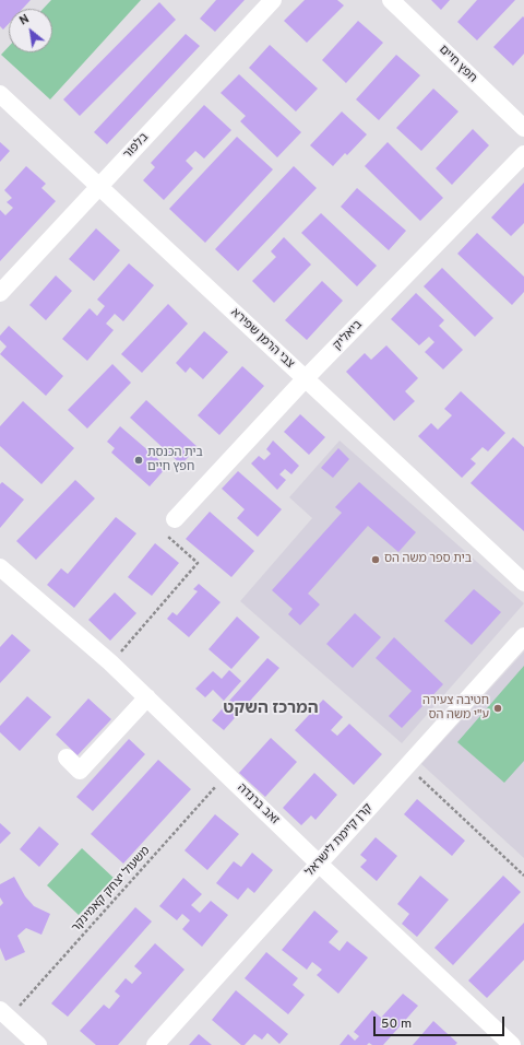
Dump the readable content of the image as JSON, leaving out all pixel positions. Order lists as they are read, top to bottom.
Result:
{
  "streets": {
    "street": [
      "חפץ חיים",
      "בלפור",
      "ביאליק",
      "צבי הרמן שפירא",
      "זאב ברנדה",
      "קרן קיימת לישראל"
    ],
    "path": ["משעול יצחק קאמינקר"]
  },
  "crossings": [
    ["בלפור", "צבי הרמן שפירא"],
    ["ביאליק", "צבי הרמן שפירא"],
    ["זאב ברנדה", "קרן קיימת לישראל"],
    ["זאב ברנדה", "משעול יצחק קאמינקר"]
  ],
  "districts": ["המרכז השקט"],
  "places": ["בית הכנסת חפץ חיים", "בית ספר משה הס", "חטיבה צעירה ע\"י משה הס"],
  "scale_bar": "50 m",
  "north": "top left"
}
